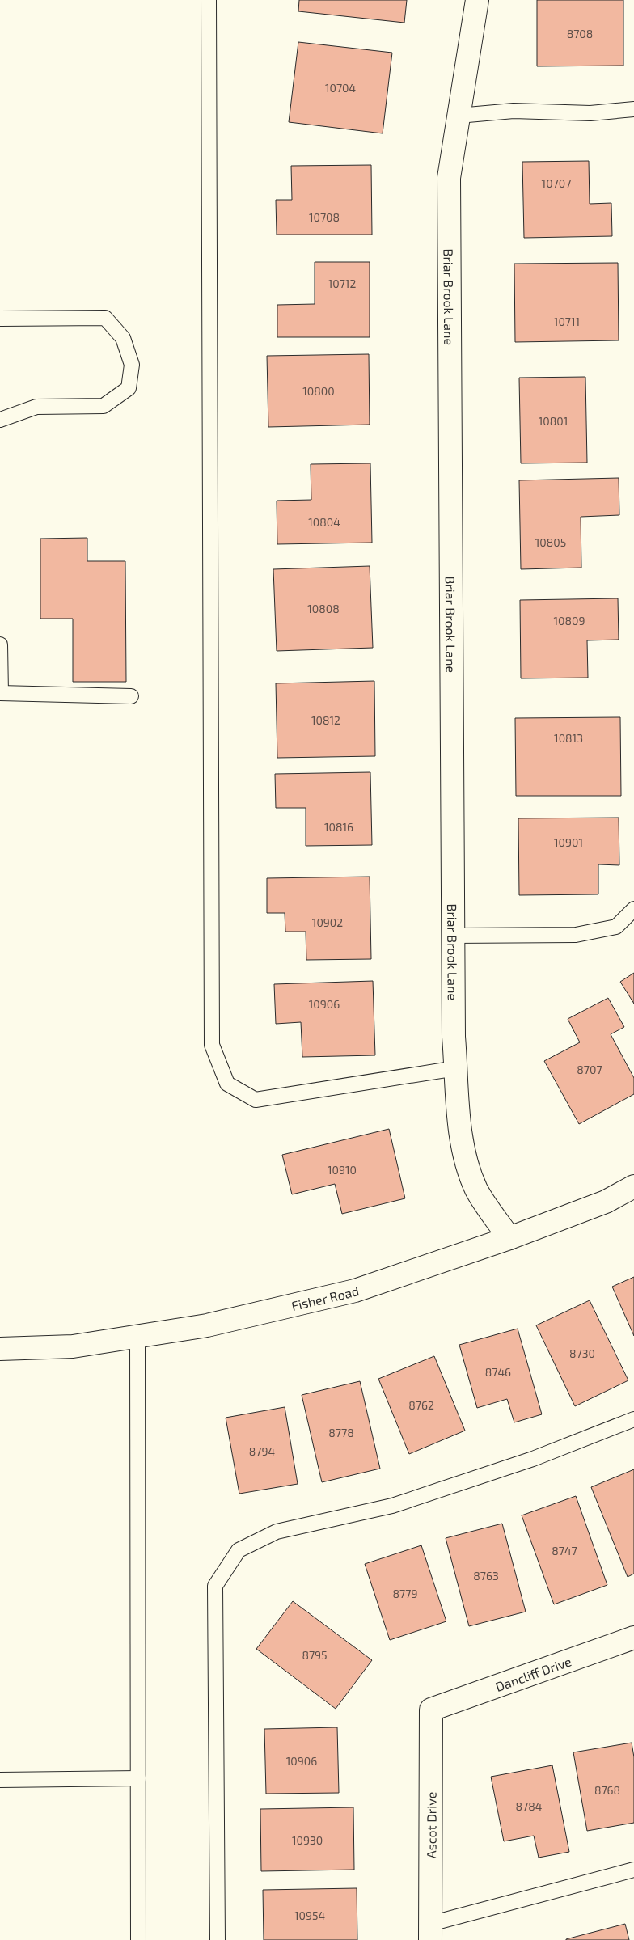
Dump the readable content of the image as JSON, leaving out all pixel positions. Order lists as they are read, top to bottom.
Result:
{
  "streets": {
    "street": [
      "Briar Brook Lane",
      "Fisher Road",
      "Dancliff Drive",
      "Ascot Drive"
    ]
  },
  "crossings": [
    ["Briar Brook Lane", "Fisher Road"],
    ["Dancliff Drive", "Ascot Drive"]
  ],
  "house_numbers": [
    "8708",
    "10704",
    "10707",
    "10708",
    "10712",
    "10711",
    "10800",
    "10801",
    "10804",
    "10805",
    "10808",
    "10809",
    "10812",
    "10813",
    "10816",
    "10901",
    "10902",
    "10906",
    "8707",
    "10910",
    "8730",
    "8746",
    "8762",
    "8778",
    "8794",
    "8747",
    "8763",
    "8779",
    "8795",
    "10906",
    "8768",
    "8784",
    "10930",
    "10954"
  ]
}
